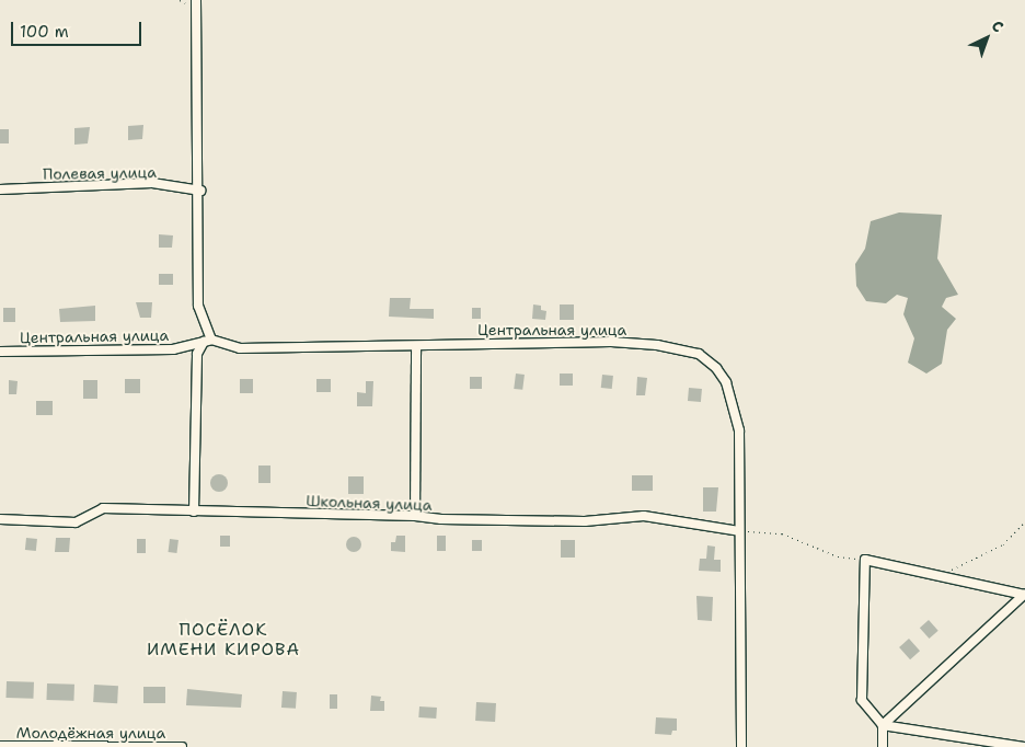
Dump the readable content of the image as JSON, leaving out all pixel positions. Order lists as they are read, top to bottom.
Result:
{
  "streets": {
    "street": [
      "Полевая улица",
      "Центральная улица",
      "Школьная улица",
      "Молодёжная улица"
    ]
  },
  "crossings": [
    ["Центральная улица", "Школьная улица"]
  ],
  "districts": ["ПОСЁЛОК ИМЕНИ КИРОВА"],
  "scale_bar": "100 m",
  "north": "top right"
}
